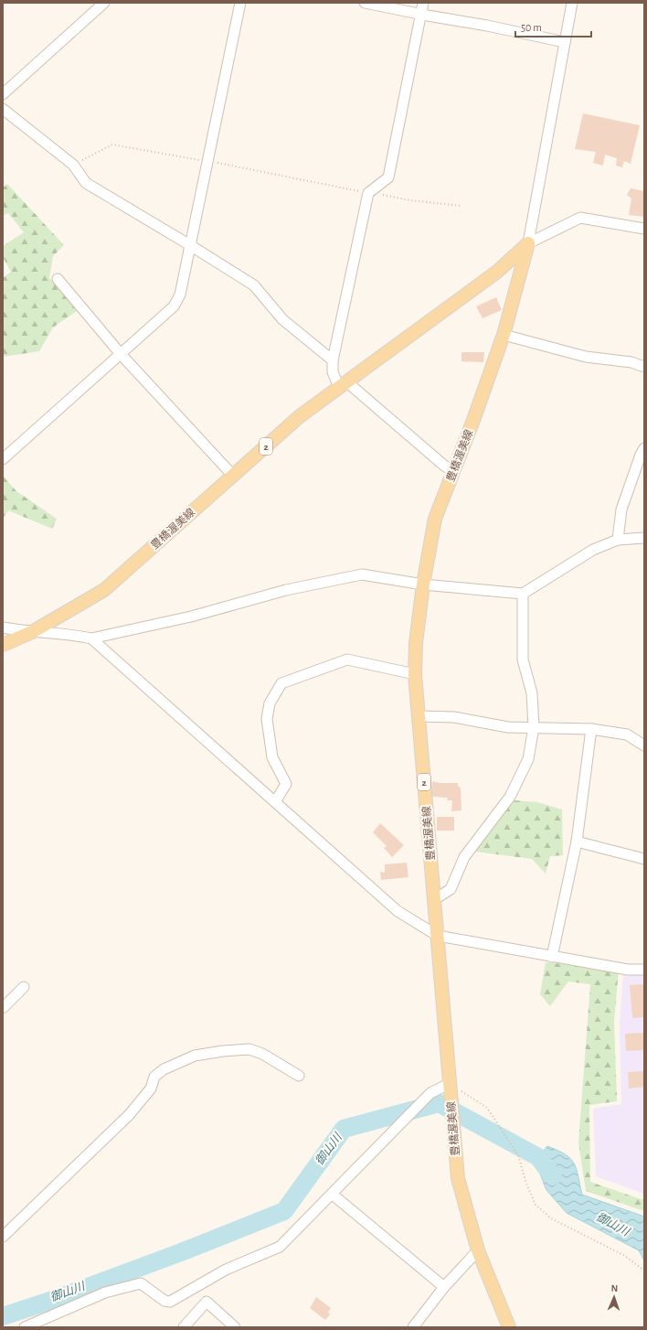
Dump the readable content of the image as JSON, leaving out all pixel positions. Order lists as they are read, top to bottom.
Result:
{
  "streets": {
    "main road": ["2", "豊橋渥美線"]
  },
  "water": ["御山川"],
  "scale_bar": "50 m",
  "north": "top"
}
